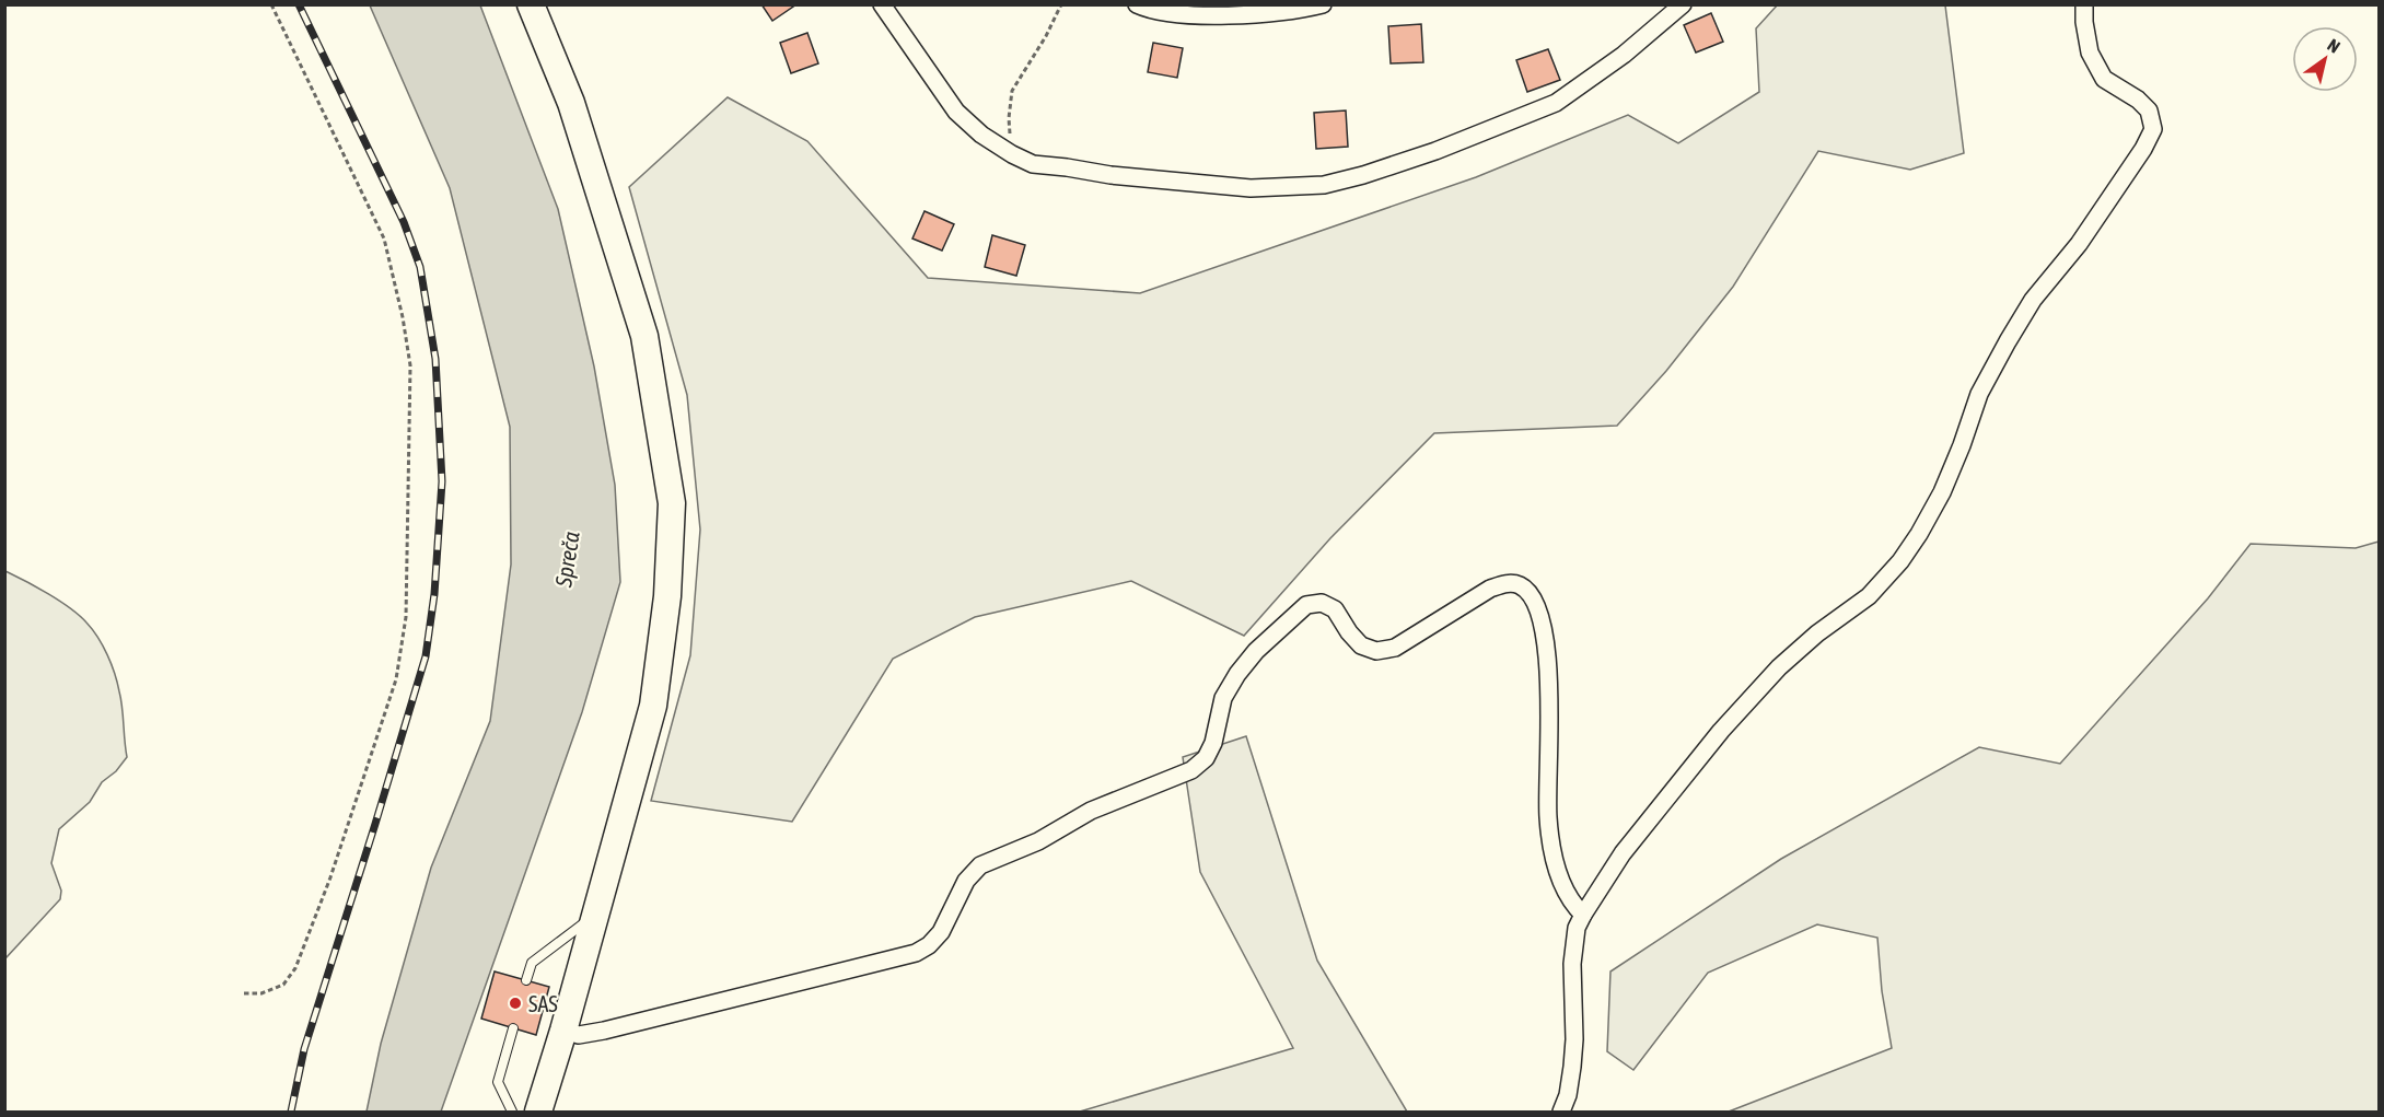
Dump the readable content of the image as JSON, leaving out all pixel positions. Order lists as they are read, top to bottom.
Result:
{
  "water": ["Spreča"],
  "places": ["SAS"],
  "north": "top right"
}
